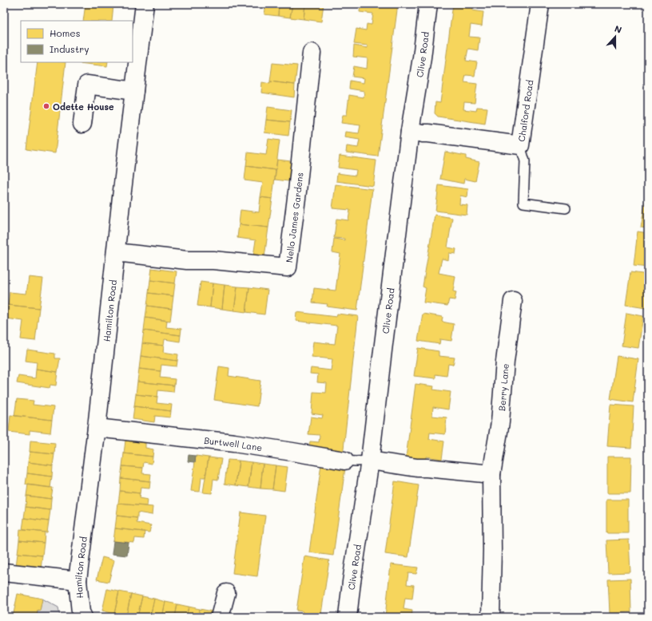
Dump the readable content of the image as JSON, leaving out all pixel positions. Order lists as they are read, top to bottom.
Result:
{
  "streets": {
    "street": [
      "Clive Road",
      "Chalford Road",
      "Nello James Gardens",
      "Hamilton Road",
      "Berry Lane",
      "Burtwell Lane"
    ]
  },
  "crossings": [
    ["Clive Road", "Chalford Road"],
    ["Clive Road", "Burtwell Lane"],
    ["Nello James Gardens", "Hamilton Road"],
    ["Hamilton Road", "Burtwell Lane"]
  ],
  "places": ["Odette House"],
  "legend": ["Homes", "Industry"],
  "north": "top"
}
